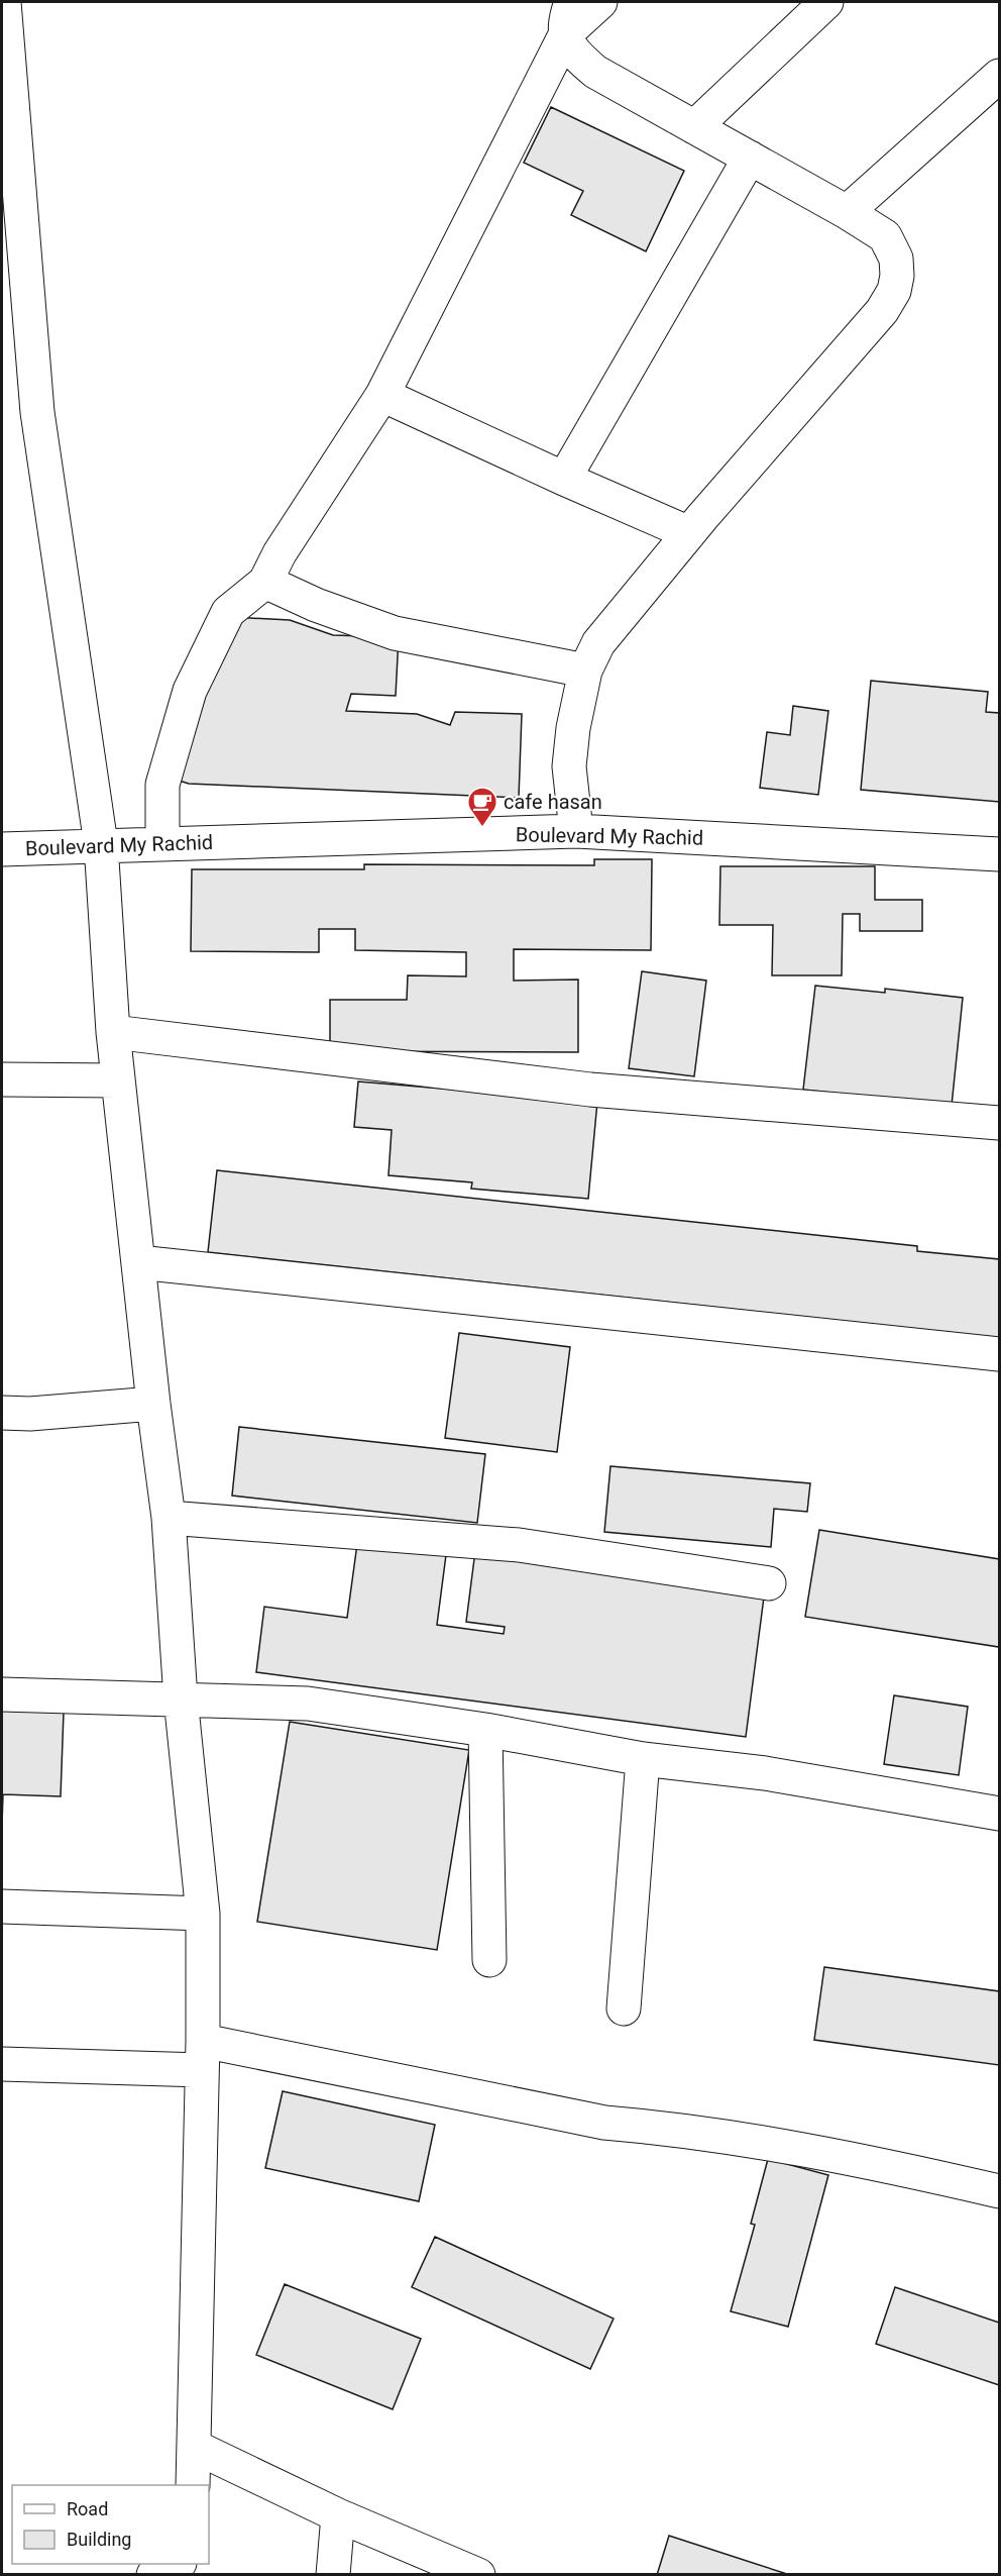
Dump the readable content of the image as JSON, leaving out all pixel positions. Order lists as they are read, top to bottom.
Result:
{
  "streets": {
    "street": ["Boulevard My Rachid"]
  },
  "places": {
    "cafe": ["cafe hasan"]
  },
  "legend": ["Road", "Building"]
}
